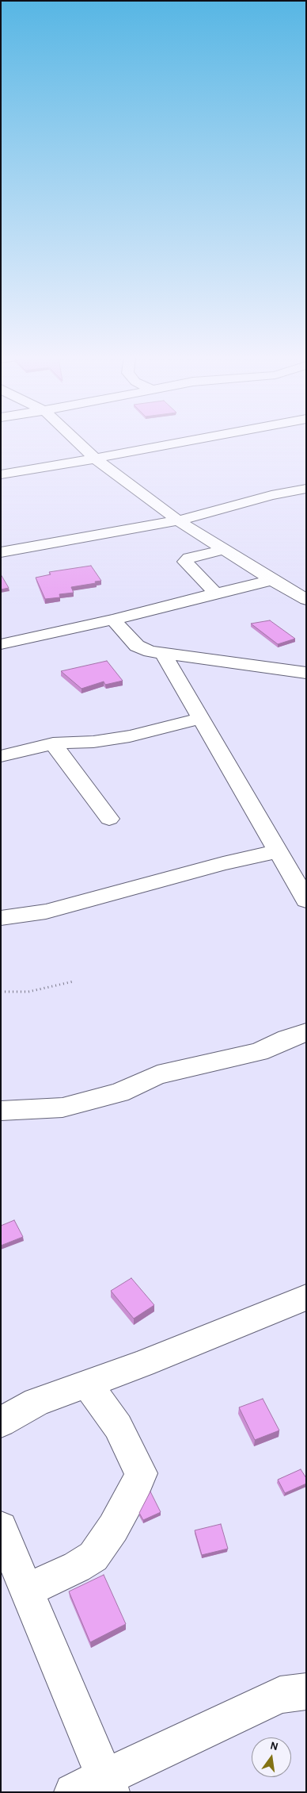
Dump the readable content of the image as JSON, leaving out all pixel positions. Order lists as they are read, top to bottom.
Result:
{
  "north": "top"
}
